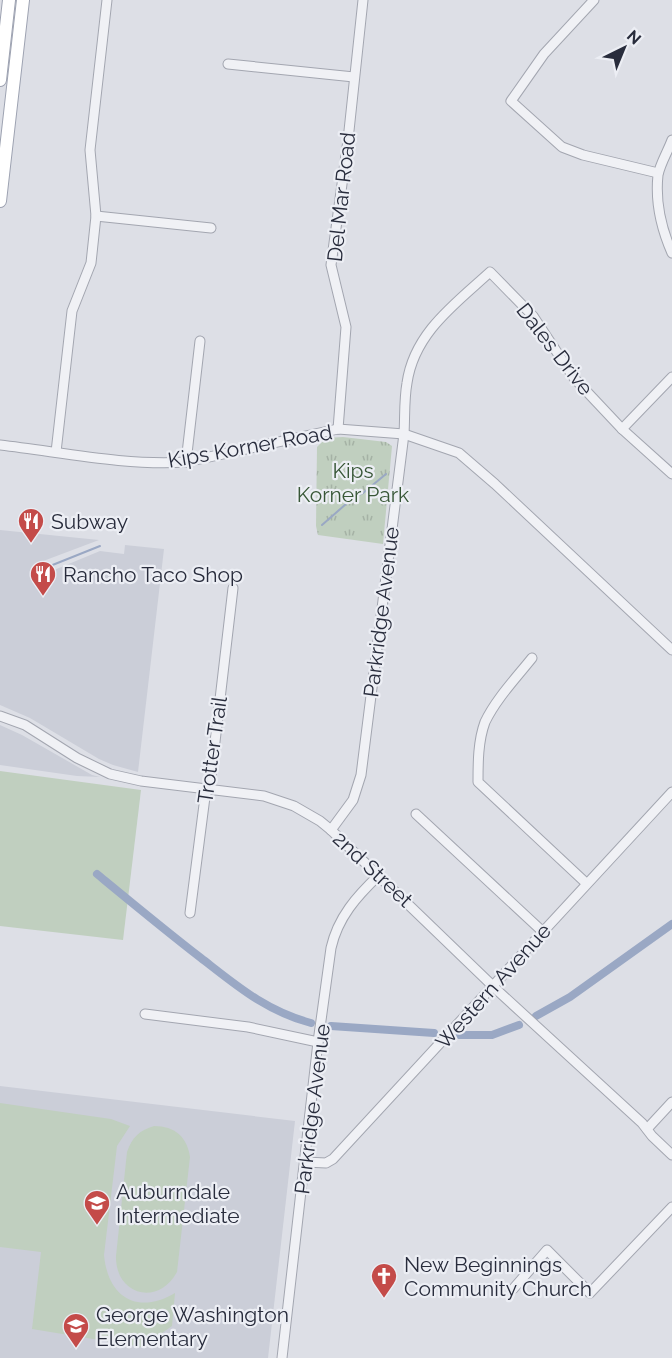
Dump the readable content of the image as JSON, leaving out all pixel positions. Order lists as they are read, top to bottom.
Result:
{
  "streets": {
    "street": [
      "Del Mar Road",
      "Dales Drive",
      "Kips Korner Road",
      "Parkridge Avenue",
      "Trotter Trail",
      "2nd Street",
      "Western Avenue"
    ]
  },
  "crossings": [
    ["Del Mar Road", "Kips Korner Road"],
    ["Dales Drive", "Parkridge Avenue"],
    ["Kips Korner Road", "Parkridge Avenue"],
    ["Parkridge Avenue", "2nd Street"],
    ["Parkridge Avenue", "Western Avenue"],
    ["Trotter Trail", "2nd Street"],
    ["2nd Street", "Western Avenue"]
  ],
  "parks": ["Kips Korner Park"],
  "places": {
    "restaurant": ["Subway", "Rancho Taco Shop"],
    "school or university": ["Auburndale Intermediate", "George Washington Elementary"],
    "church": ["New Beginnings Community Church"]
  },
  "north": "top right"
}
